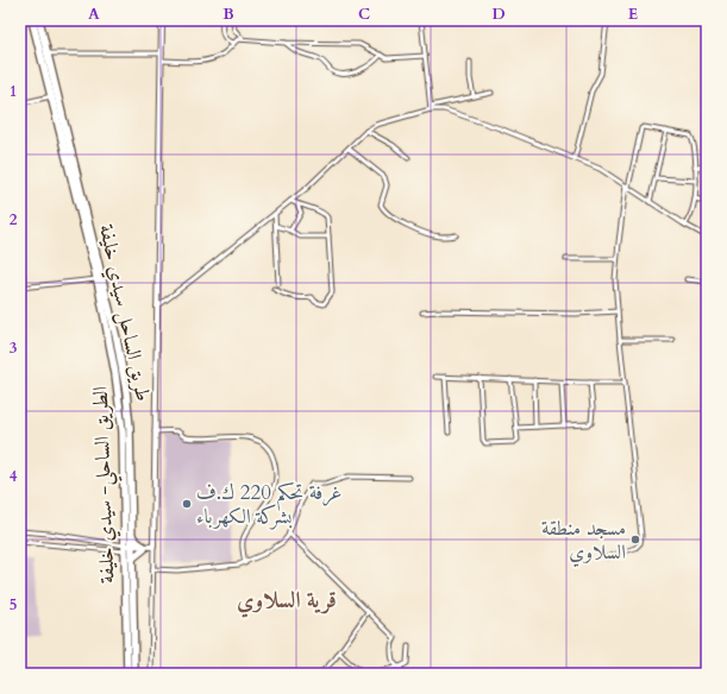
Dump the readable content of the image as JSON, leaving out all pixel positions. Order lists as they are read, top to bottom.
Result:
{
  "streets": {
    "highway": ["طريق الساحل سيدي خليفة", "الطريق الساحلي- سيدي خليفة"]
  },
  "crossings": [
    ["طريق الساحل سيدي خليفة", "الطريق الساحلي- سيدي خليفة"]
  ],
  "districts": ["قرية السلاوي"],
  "places": ["غرفة تحكم 220 ك.ف بشركة الكهرباء", "مسجد منطقة السلاوي"],
  "grid": {
    "columns": [
      "A",
      "B",
      "C",
      "D",
      "E"
    ],
    "rows": [
      "1",
      "2",
      "3",
      "4",
      "5"
    ]
  }
}
